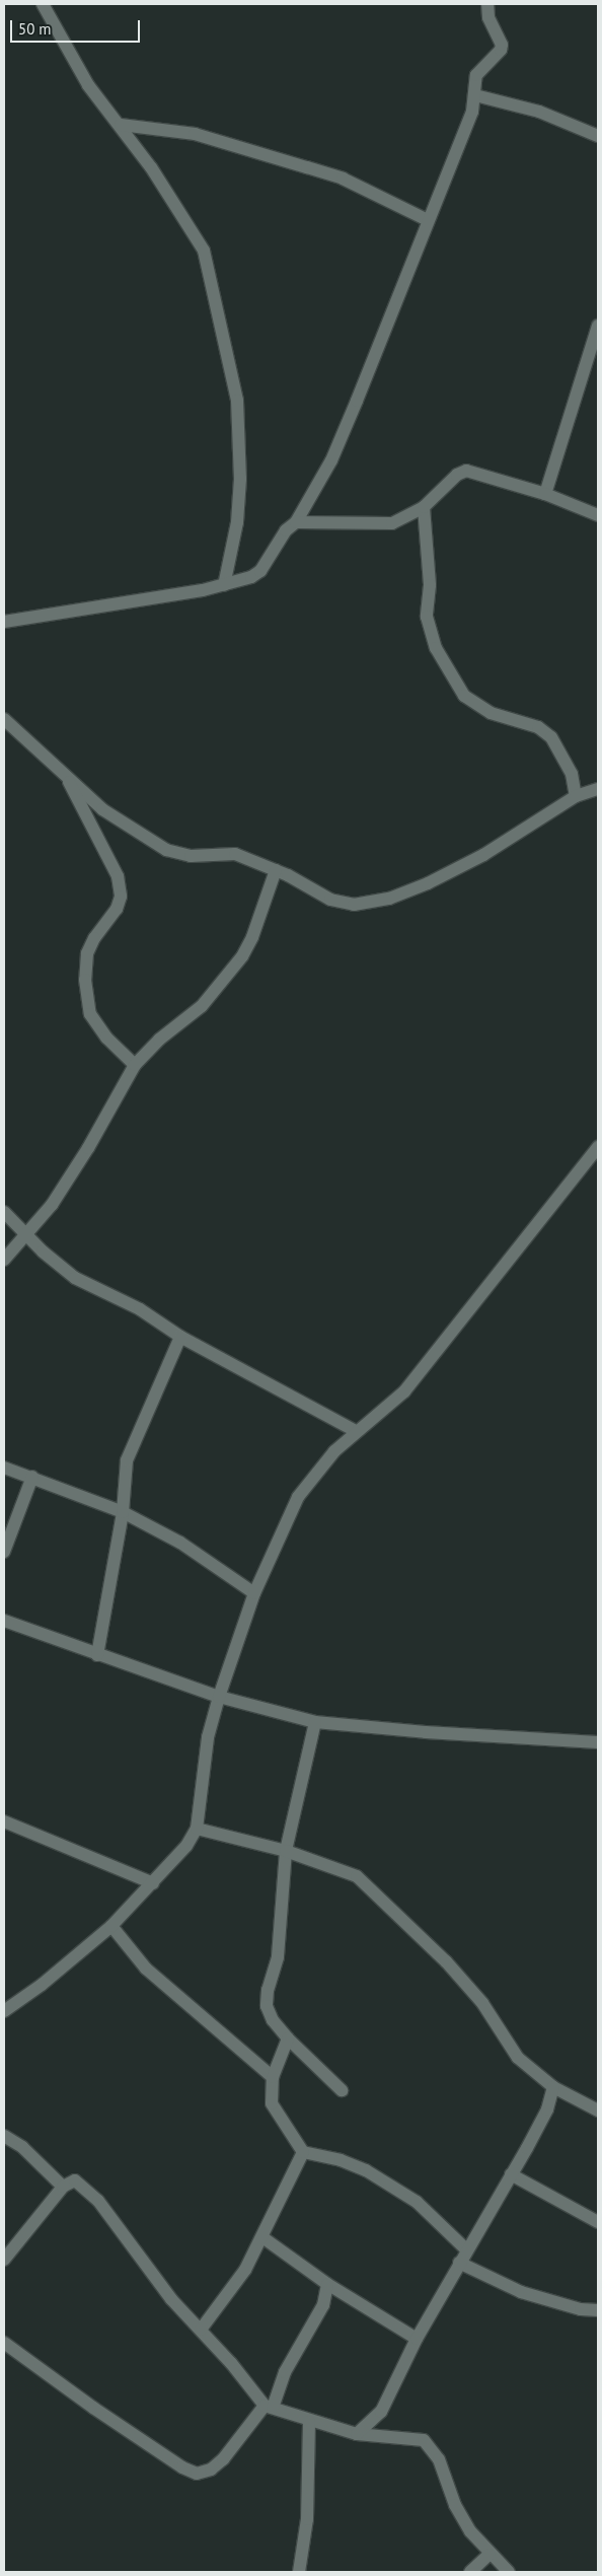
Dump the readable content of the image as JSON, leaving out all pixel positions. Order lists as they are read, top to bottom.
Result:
{
  "scale_bar": "50 m"
}
